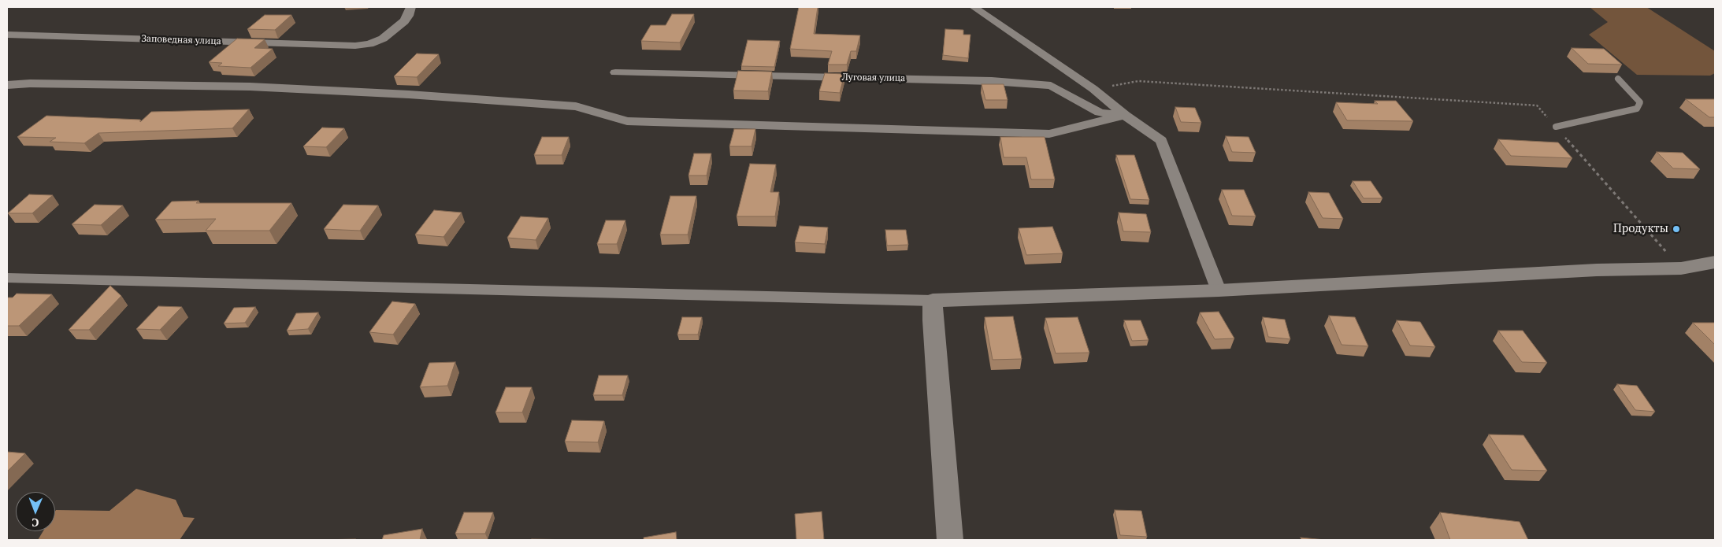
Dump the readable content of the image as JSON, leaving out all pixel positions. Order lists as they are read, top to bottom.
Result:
{
  "streets": {
    "street": ["Заповедная улица", "Луговая улица"]
  },
  "places": ["Продукты"],
  "north": "bottom"
}
